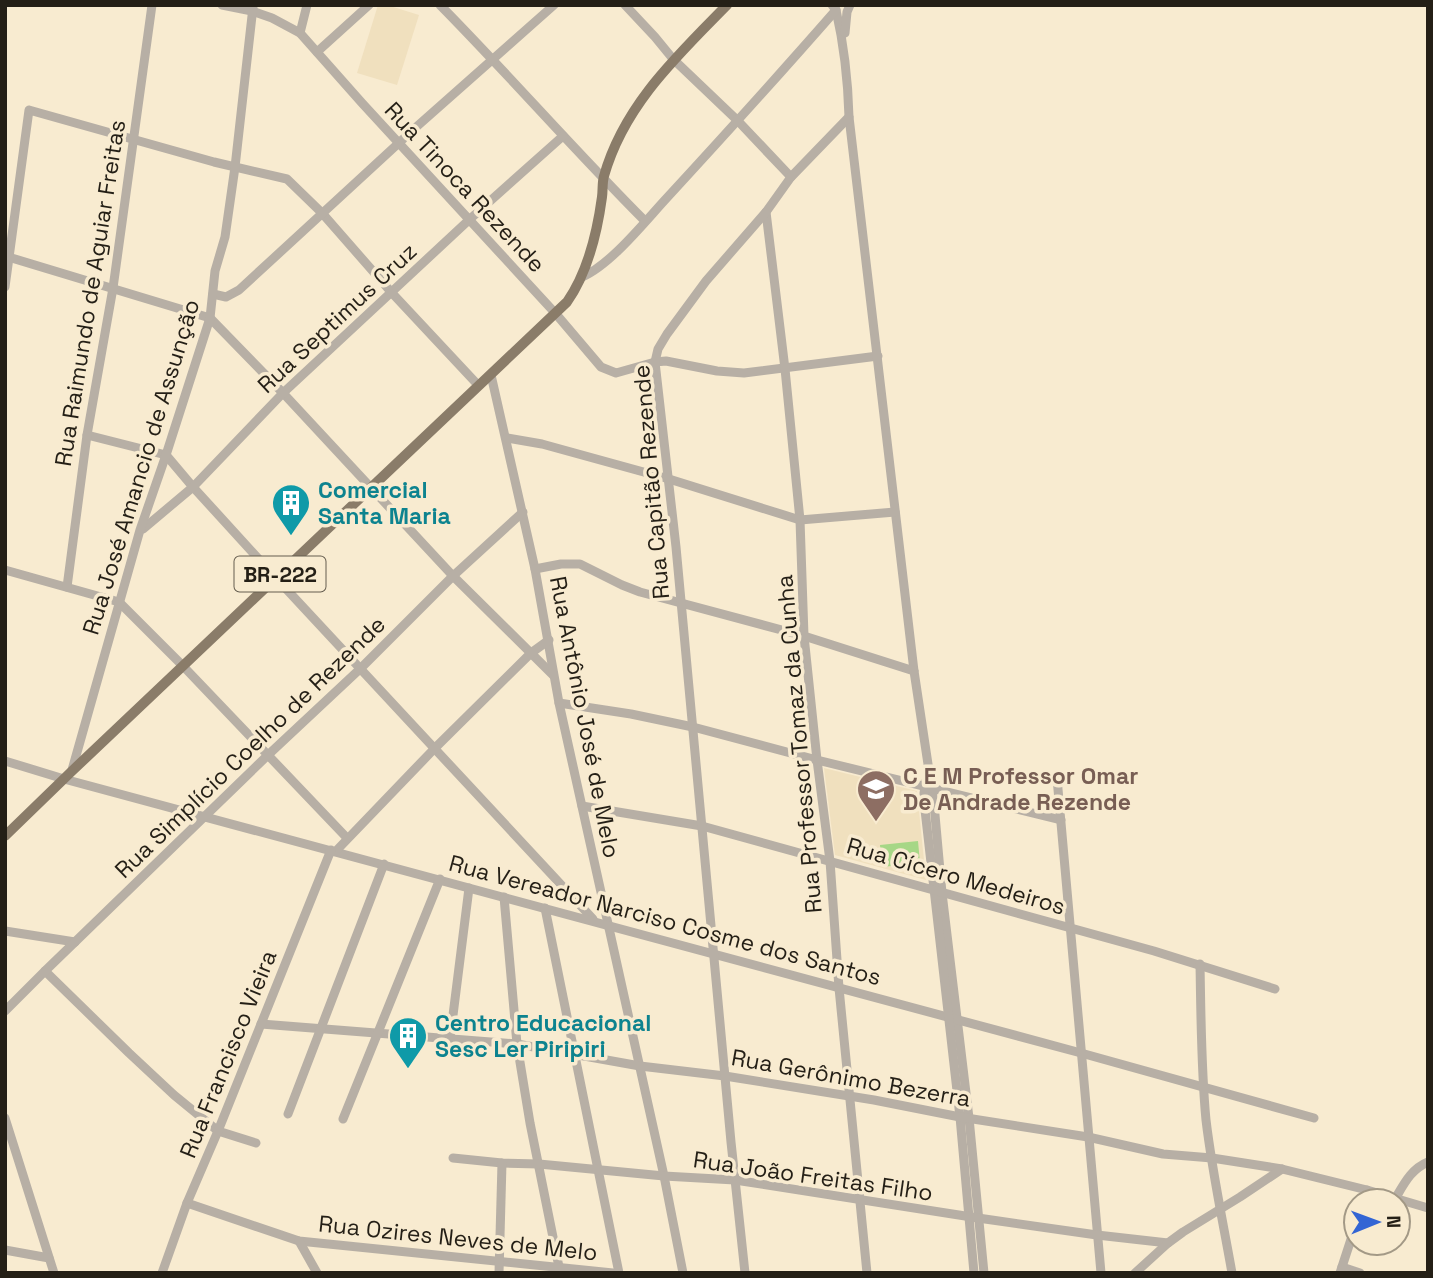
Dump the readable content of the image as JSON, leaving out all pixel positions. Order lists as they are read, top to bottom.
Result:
{
  "streets": {
    "main road": ["BR-222"],
    "street": [
      "Rua Tinoca Rezende",
      "Rua Raimundo de Aguiar Freitas",
      "Rua Septimus Cruz",
      "Rua José Amancio de Assunção",
      "Rua Capitão Rezende",
      "Rua Antônio José de Melo",
      "Rua Professor Tomaz da Cunha",
      "Rua Simplício Coelho de Rezende",
      "Rua Cícero Medeiros",
      "Rua Vereador Narciso Cosme dos Santos",
      "Rua Francisco Vieira",
      "Rua Gerônimo Bezerra",
      "Rua João Freitas Filho",
      "Rua Ozires Neves de Melo"
    ]
  },
  "crossings": [
    ["Rua Tinoca Rezende", "Rua Septimus Cruz"],
    ["Rua Tinoca Rezende", "Rua Capitão Rezende"],
    ["Rua Tinoca Rezende", "BR-222"],
    ["Rua Septimus Cruz", "Rua José Amancio de Assunção"],
    ["Rua José Amancio de Assunção", "BR-222"],
    ["Rua José Amancio de Assunção", "Rua Vereador Narciso Cosme dos Santos"],
    ["Rua Capitão Rezende", "Rua Professor Tomaz da Cunha"],
    ["Rua Capitão Rezende", "Rua Cícero Medeiros"],
    ["Rua Capitão Rezende", "Rua Vereador Narciso Cosme dos Santos"],
    ["Rua Capitão Rezende", "Rua Gerônimo Bezerra"],
    ["Rua Capitão Rezende", "Rua João Freitas Filho"],
    ["BR-222", "Rua Antônio José de Melo"],
    ["BR-222", "Rua Vereador Narciso Cosme dos Santos"],
    ["Rua Antônio José de Melo", "Rua Simplício Coelho de Rezende"],
    ["Rua Antônio José de Melo", "Rua Cícero Medeiros"],
    ["Rua Antônio José de Melo", "Rua Vereador Narciso Cosme dos Santos"],
    ["Rua Antônio José de Melo", "Rua Francisco Vieira"],
    ["Rua Antônio José de Melo", "Rua Gerônimo Bezerra"],
    ["Rua Antônio José de Melo", "Rua João Freitas Filho"],
    ["Rua Professor Tomaz da Cunha", "Rua Cícero Medeiros"],
    ["Rua Professor Tomaz da Cunha", "Rua Vereador Narciso Cosme dos Santos"],
    ["Rua Professor Tomaz da Cunha", "Rua Gerônimo Bezerra"],
    ["Rua Professor Tomaz da Cunha", "Rua João Freitas Filho"],
    ["Rua Simplício Coelho de Rezende", "Rua Vereador Narciso Cosme dos Santos"],
    ["Rua Vereador Narciso Cosme dos Santos", "Rua Francisco Vieira"],
    ["Rua Francisco Vieira", "Rua Gerônimo Bezerra"],
    ["Rua Francisco Vieira", "Rua Ozires Neves de Melo"]
  ],
  "places": {
    "building": ["Comercial Santa Maria", "Centro Educacional Sesc Ler Piripiri"],
    "school or university": ["C E M Professor Omar De Andrade Rezende"]
  },
  "north": "right"
}
